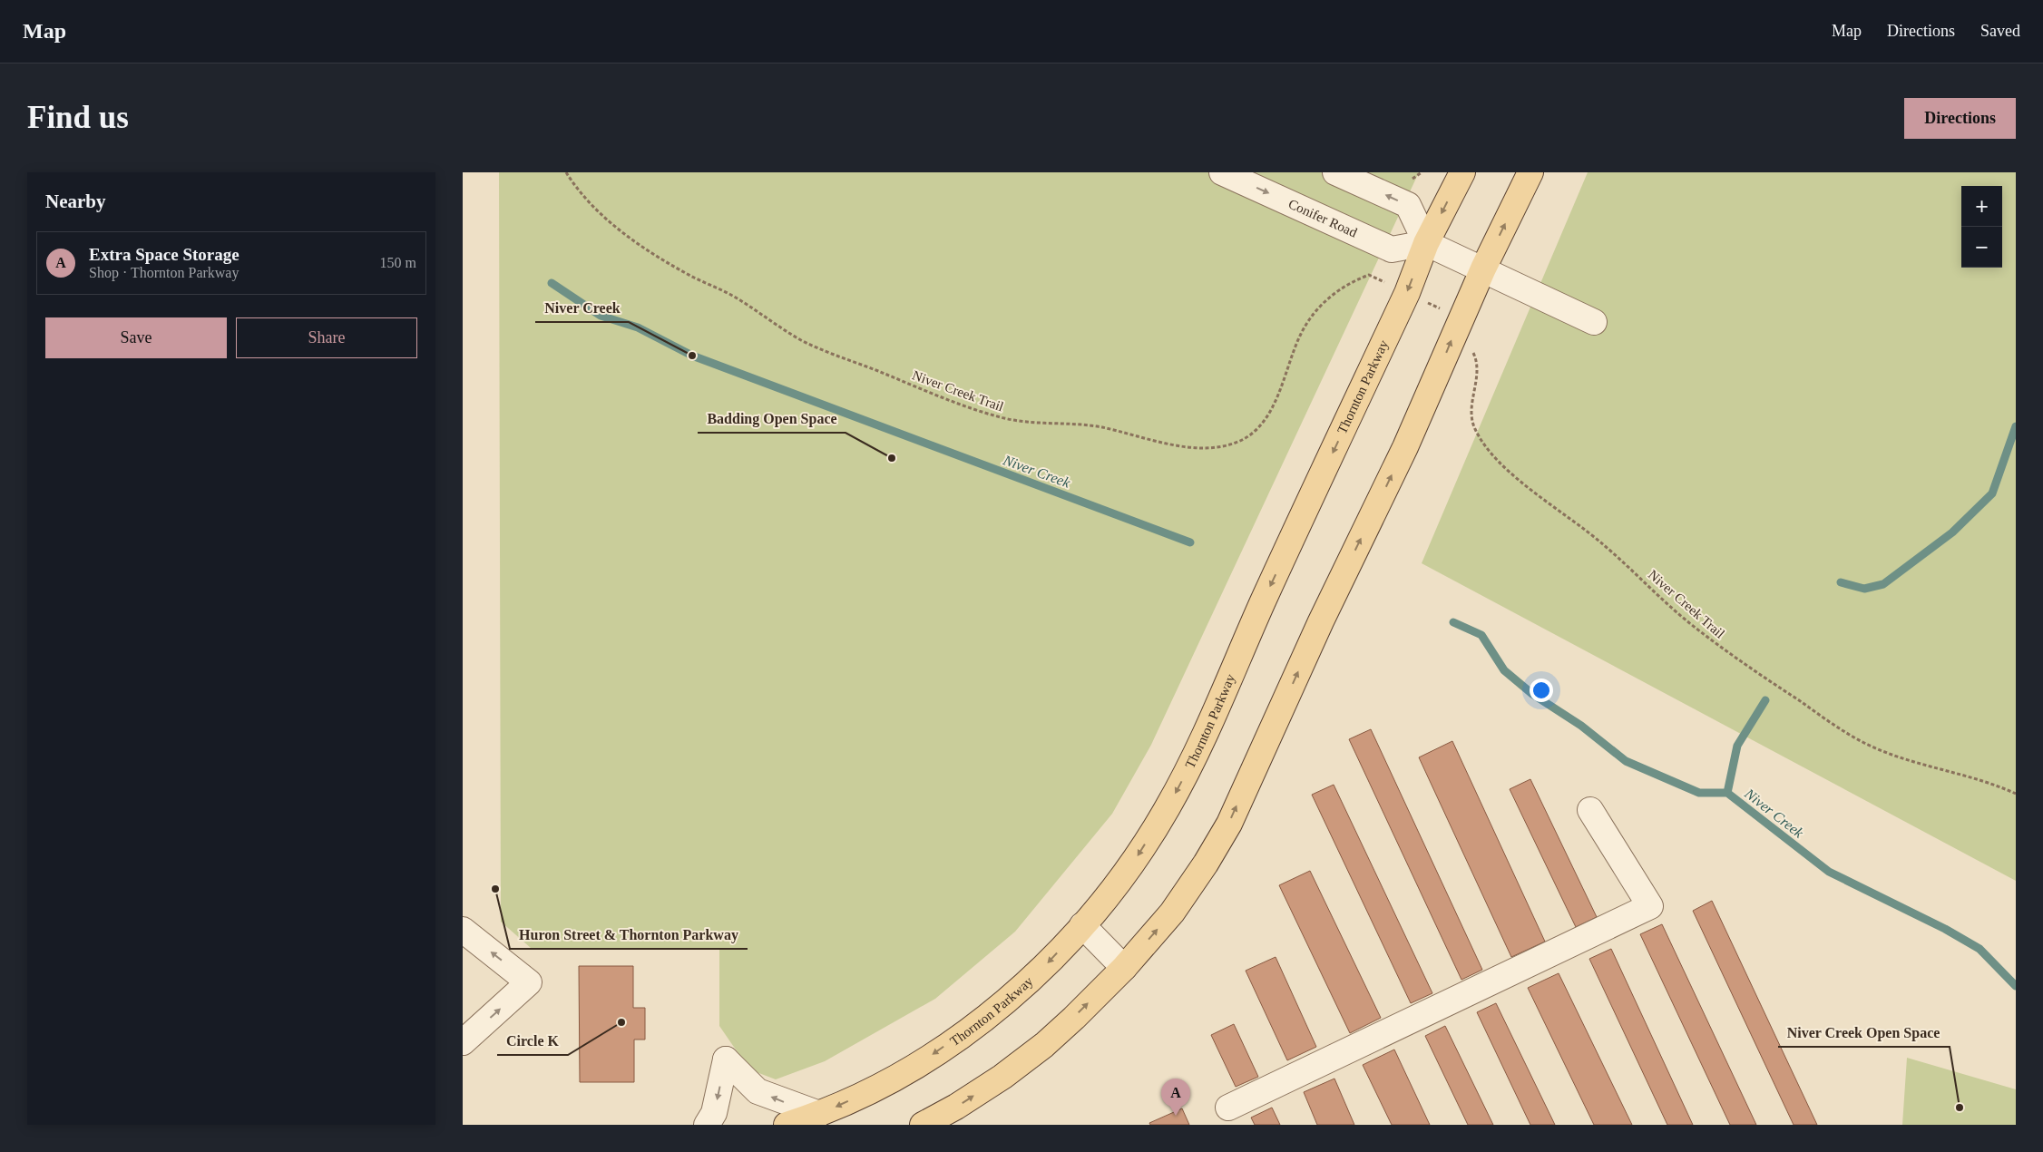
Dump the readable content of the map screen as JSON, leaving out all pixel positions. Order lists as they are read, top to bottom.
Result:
{
  "streets": {
    "main road": ["Thornton Parkway"],
    "street": ["Conifer Road"],
    "path": ["Niver Creek Trail"]
  },
  "crossings": [
    ["Conifer Road", "Thornton Parkway"]
  ],
  "one_way": ["Conifer Road"],
  "water": ["Niver Creek"],
  "places": [
    "Niver Creek",
    "Badding Open Space",
    "Huron Street & Thornton Parkway",
    "Circle K",
    "Niver Creek Open Space"
  ],
  "page": {
    "header": "Map",
    "nav": ["Map", "Directions", "Saved"],
    "buttons": [
      "Directions",
      ["Save", "Share"]
    ],
    "title": "Find us",
    "heading": "Nearby",
    "map_buttons": ["+", "−"],
    "list": [
      {
        "mark": "A",
        "name": "Extra Space Storage",
        "note": "Shop · Thornton Parkway",
        "value": "150 m"
      }
    ],
    "pins": "A"
  }
}
